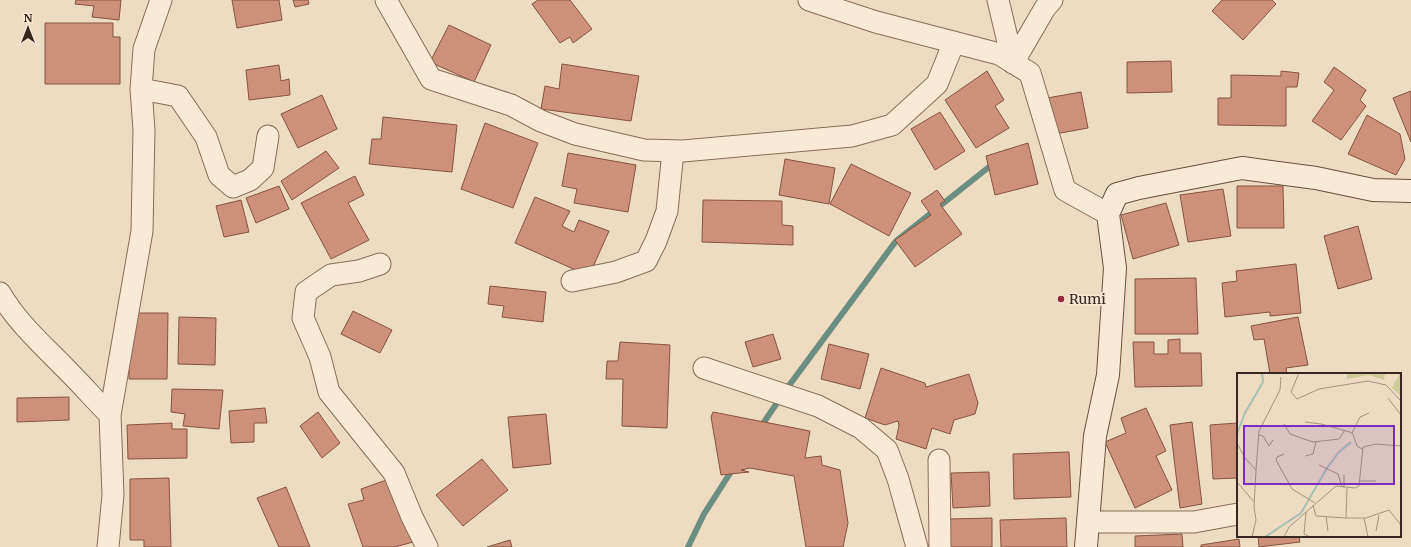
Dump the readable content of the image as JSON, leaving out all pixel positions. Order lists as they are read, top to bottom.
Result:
{
  "places": ["Rumi"],
  "north": "top"
}
